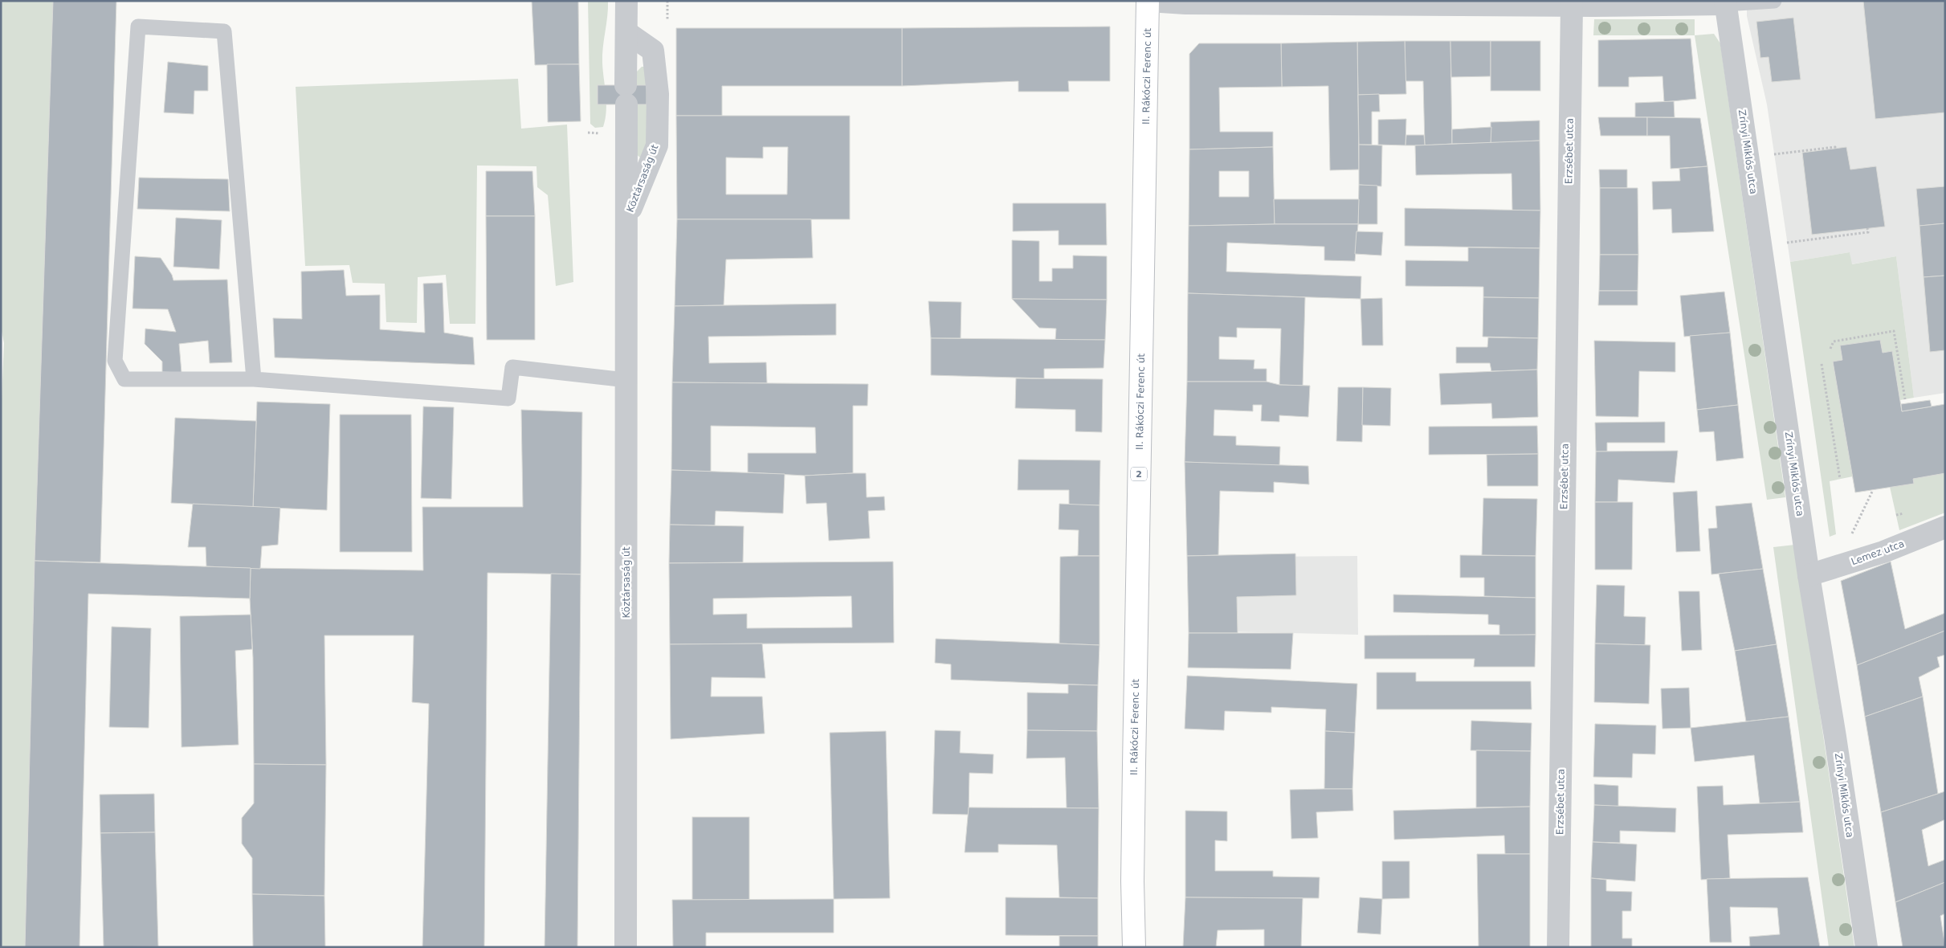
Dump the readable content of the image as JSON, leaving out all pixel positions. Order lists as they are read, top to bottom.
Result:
{
  "streets": {
    "main road": ["II. Rákóczi Ferenc út", "2"],
    "street": [
      "Erzsébet utca",
      "Zrínyi Miklós utca",
      "Köztársaság út",
      "Lemez utca"
    ]
  },
  "crossings": [
    ["Zrínyi Miklós utca", "Lemez utca"]
  ]
}
